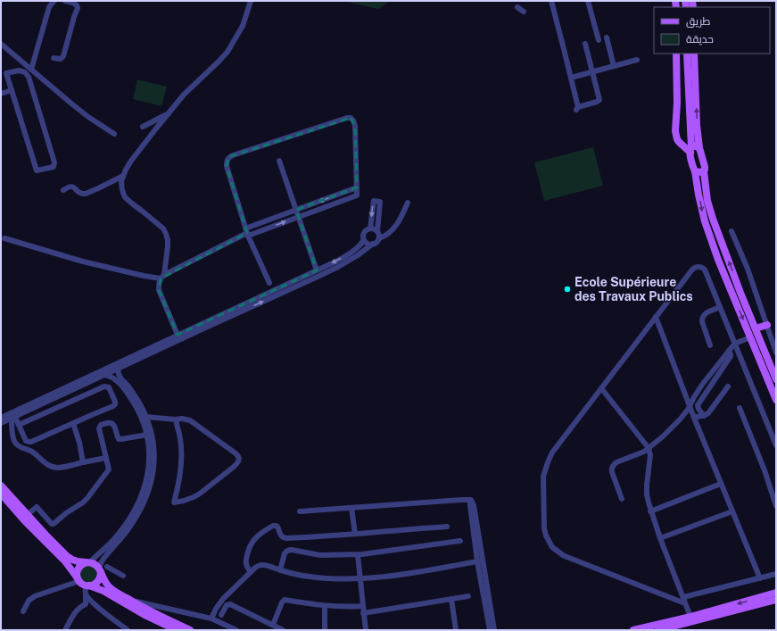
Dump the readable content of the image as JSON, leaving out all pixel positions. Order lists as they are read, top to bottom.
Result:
{
  "places": ["Ecole Supérieure des Travaux Publics"],
  "legend": ["طريق", "حديقة"]
}
